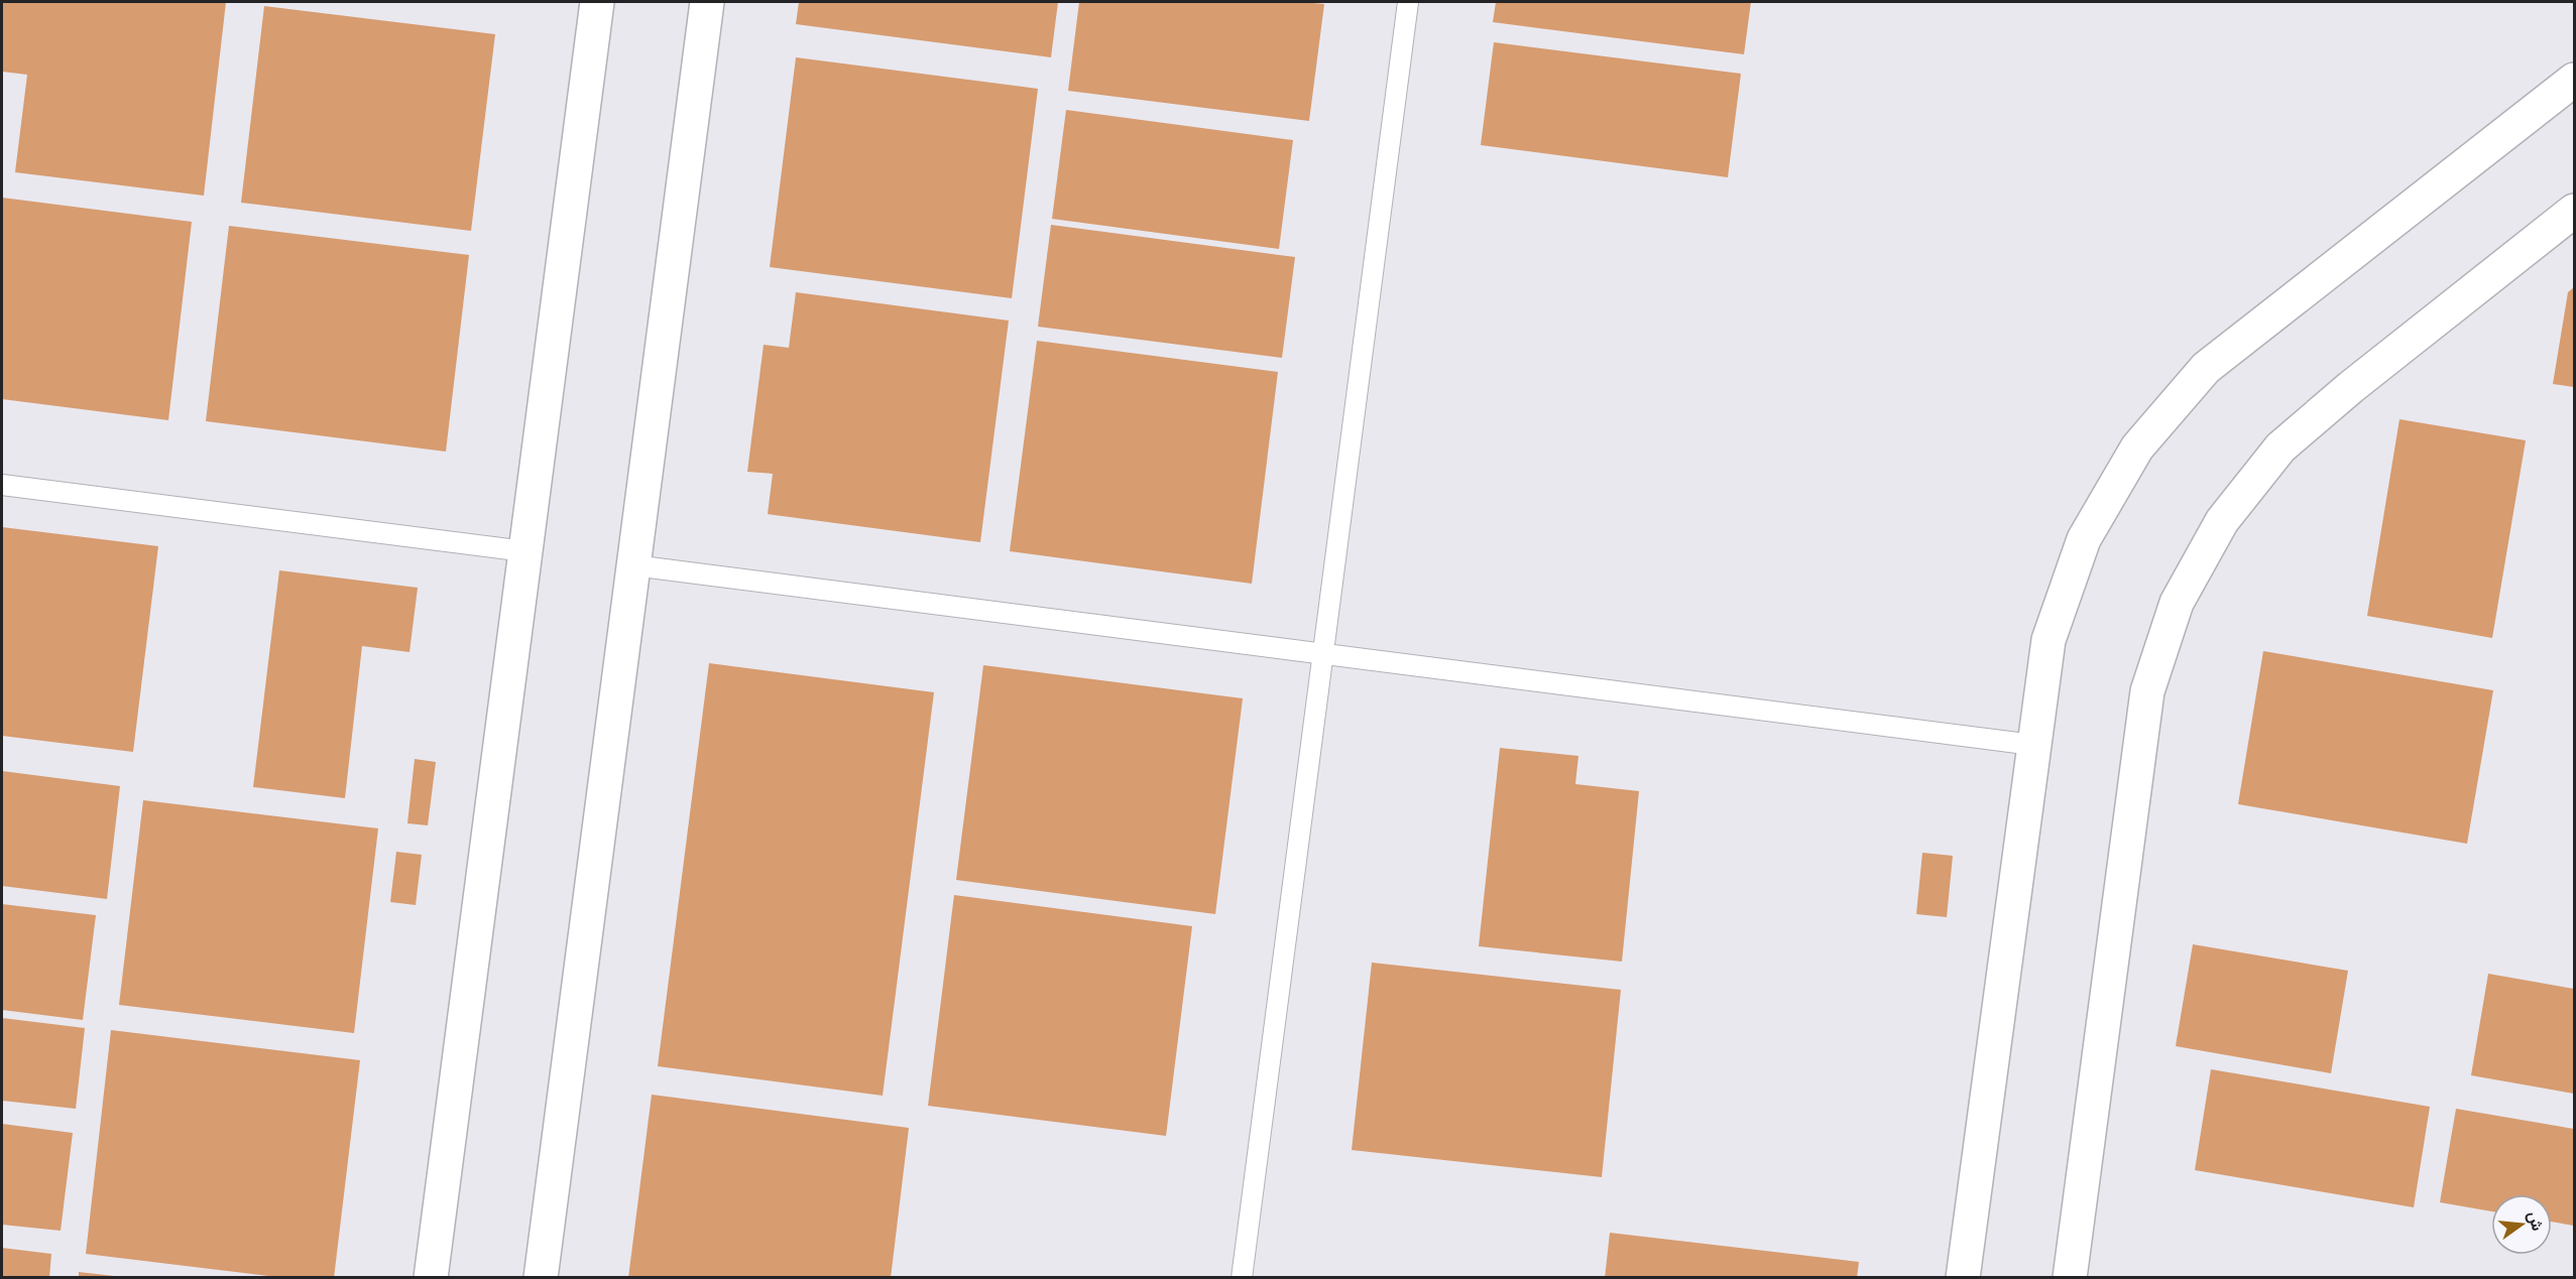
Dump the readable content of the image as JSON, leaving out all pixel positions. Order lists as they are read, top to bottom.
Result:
{
  "north": "right"
}
